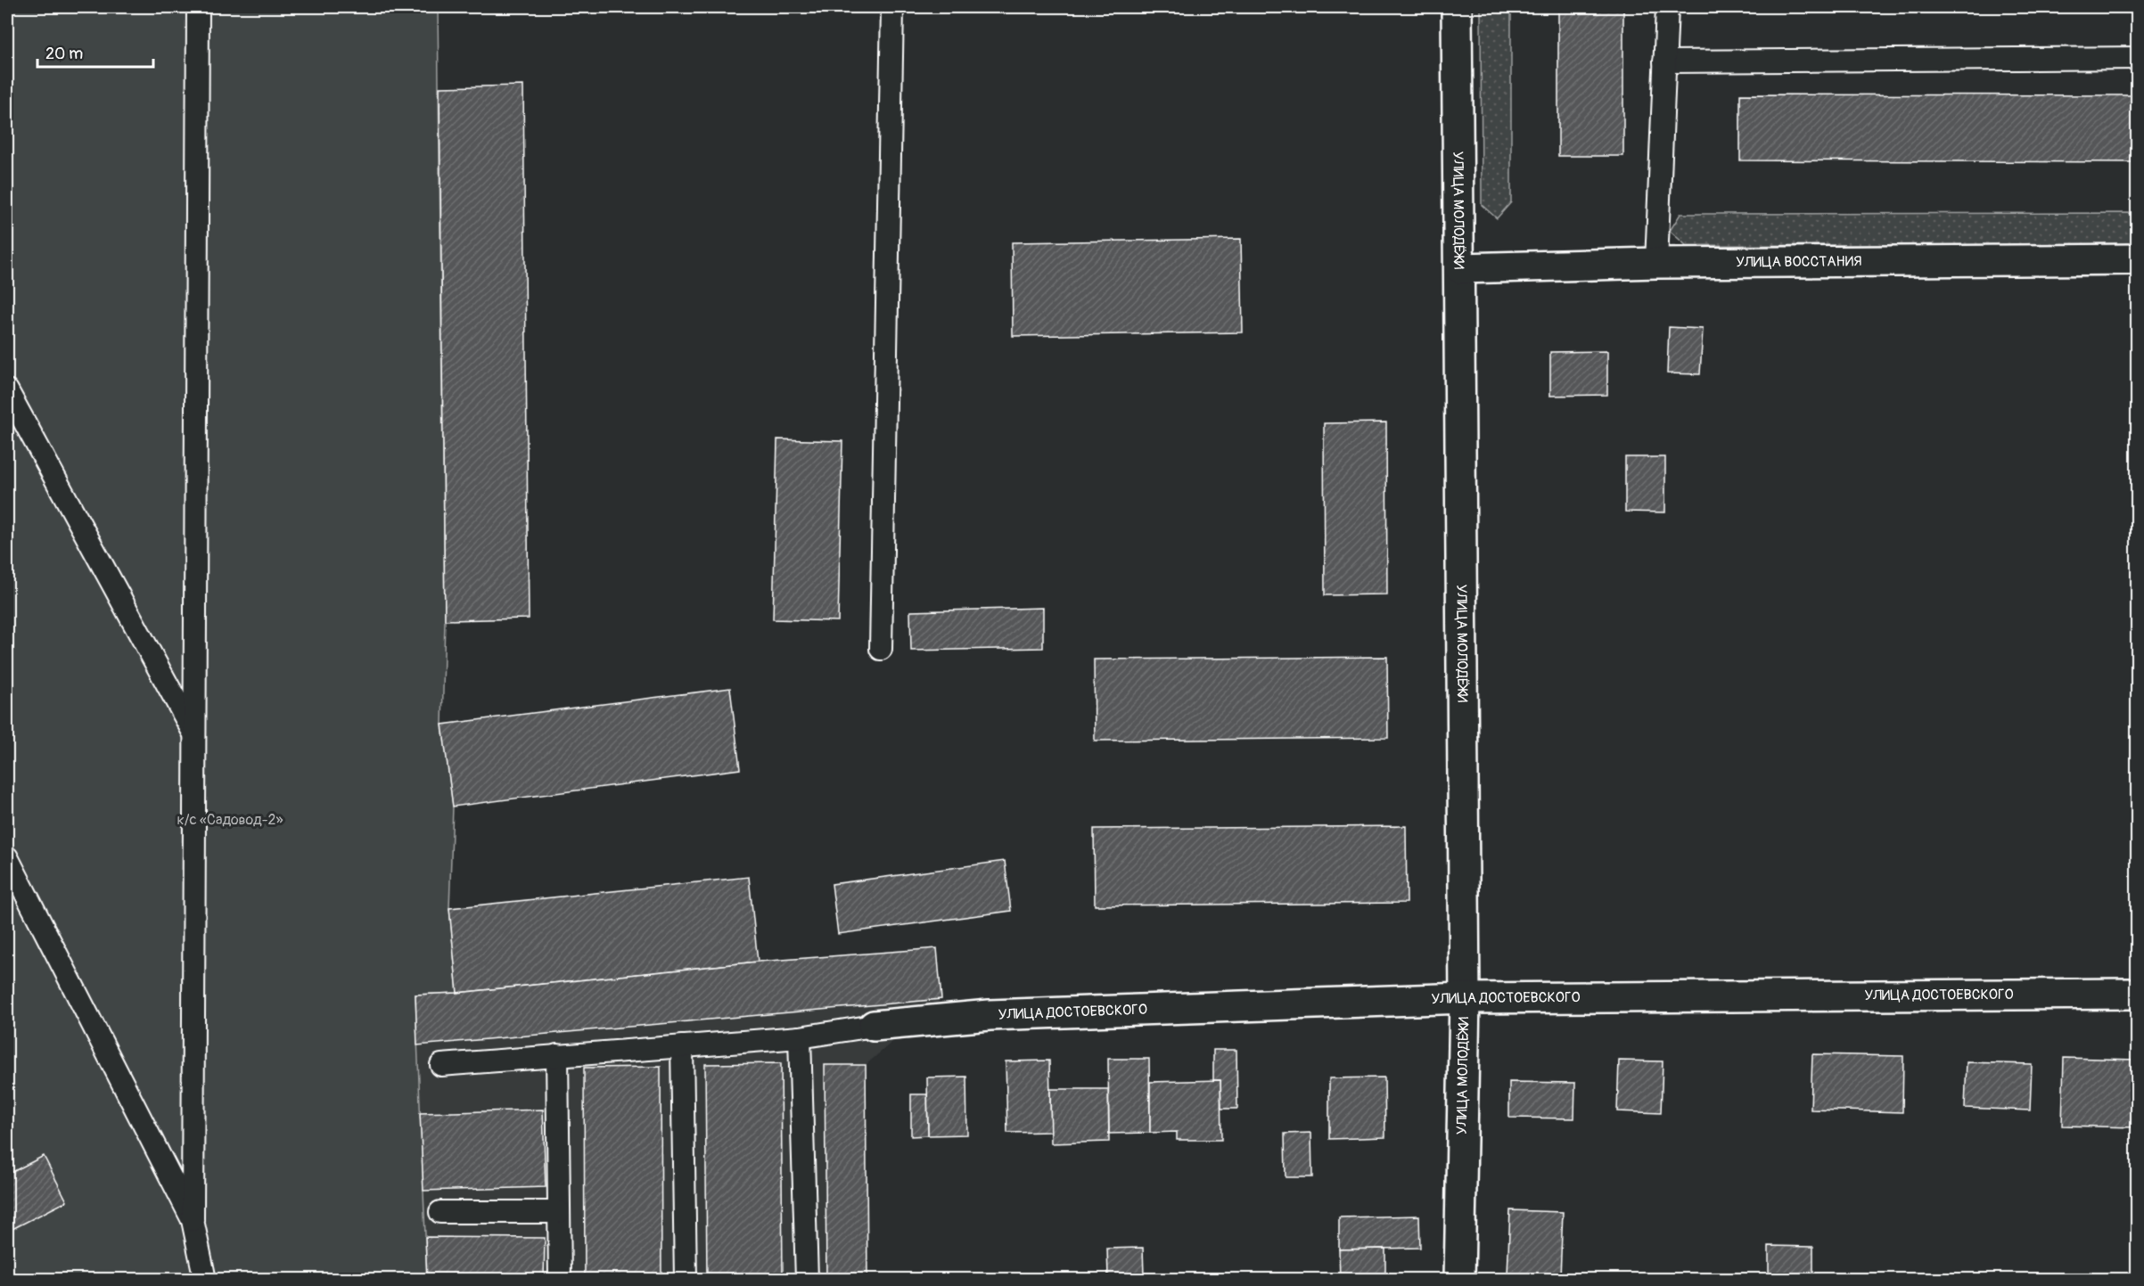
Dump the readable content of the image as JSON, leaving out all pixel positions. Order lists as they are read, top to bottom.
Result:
{
  "streets": {
    "street": ["УЛИЦА МОЛОДЁЖИ", "УЛИЦА ВОССТАНИЯ", "УЛИЦА ДОСТОЕВСКОГО"]
  },
  "crossings": [
    ["УЛИЦА МОЛОДЁЖИ", "УЛИЦА ВОССТАНИЯ"],
    ["УЛИЦА МОЛОДЁЖИ", "УЛИЦА ДОСТОЕВСКОГО"]
  ],
  "parks": ["к/с «Садовод-2»"],
  "scale_bar": "20 m"
}
